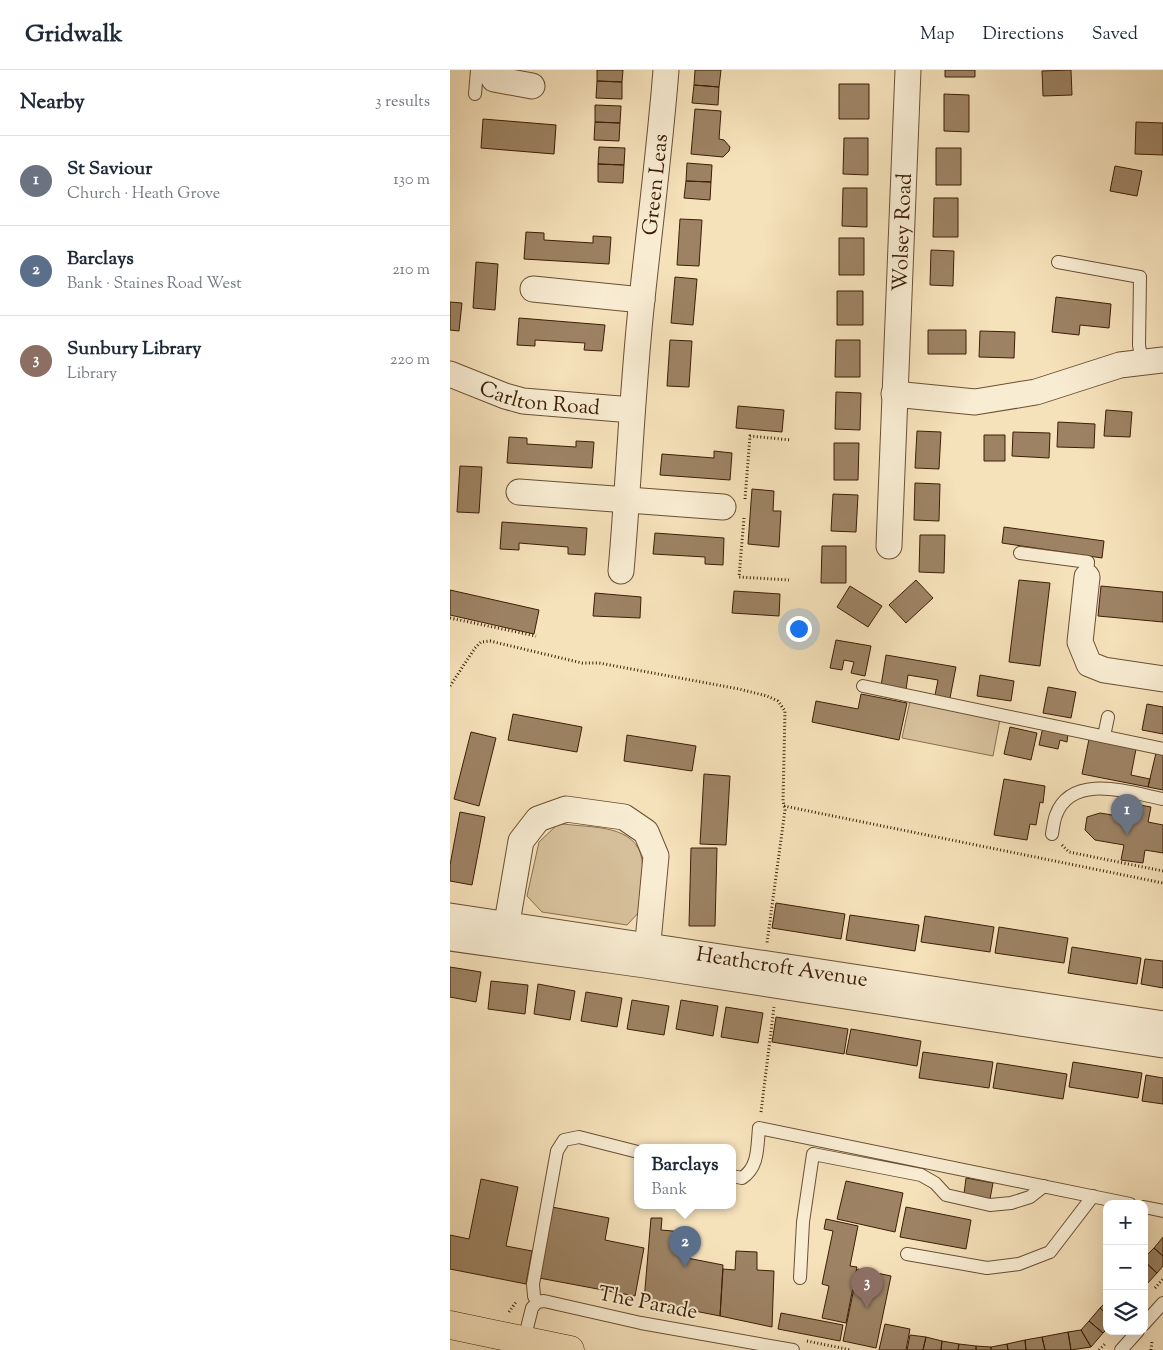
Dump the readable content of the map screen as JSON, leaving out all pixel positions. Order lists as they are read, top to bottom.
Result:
{
  "streets": {
    "street": [
      "Green Leas",
      "Wolsey Road",
      "Carlton Road",
      "Heathcroft Avenue"
    ],
    "lane": ["The Parade"]
  },
  "crossings": [
    ["Green Leas", "Carlton Road"]
  ],
  "page": {
    "header": "Gridwalk",
    "nav": ["Map", "Directions", "Saved"],
    "heading": ["Nearby", "3 results"],
    "list": [
      {
        "mark": "1",
        "name": "St Saviour",
        "note": "Church · Heath Grove",
        "value": "130 m"
      },
      {
        "mark": "2",
        "name": "Barclays",
        "note": "Bank · Staines Road West",
        "value": "210 m"
      },
      {
        "mark": "3",
        "name": "Sunbury Library",
        "note": "Library",
        "value": "220 m"
      }
    ],
    "pins": ["1", "2", "3"],
    "popup": ["Barclays", "Bank"],
    "map_buttons": ["+", "−"]
  }
}
